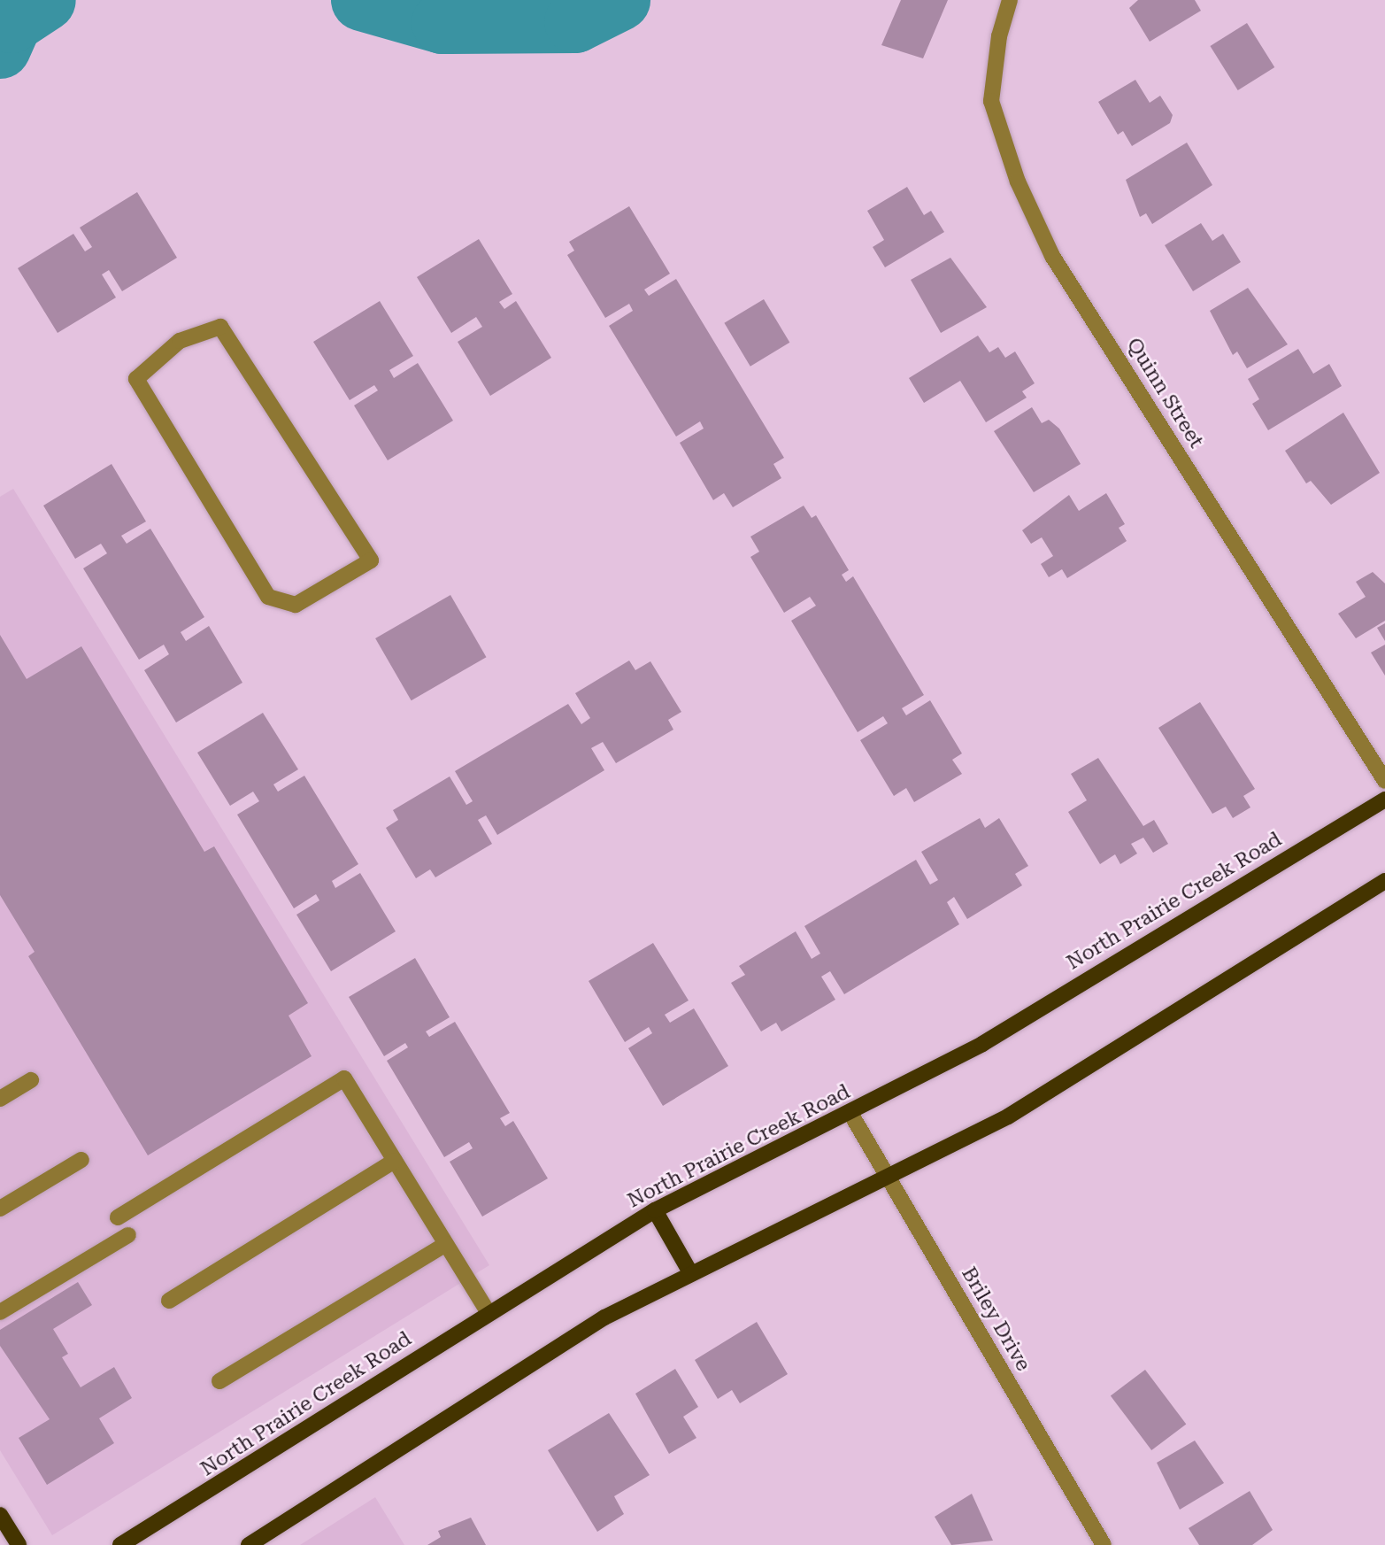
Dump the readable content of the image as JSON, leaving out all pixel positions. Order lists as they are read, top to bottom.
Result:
{
  "streets": {
    "main road": ["North Prairie Creek Road"],
    "street": ["Quinn Street", "Briley Drive"]
  },
  "crossings": [
    ["North Prairie Creek Road", "Briley Drive"]
  ]
}
